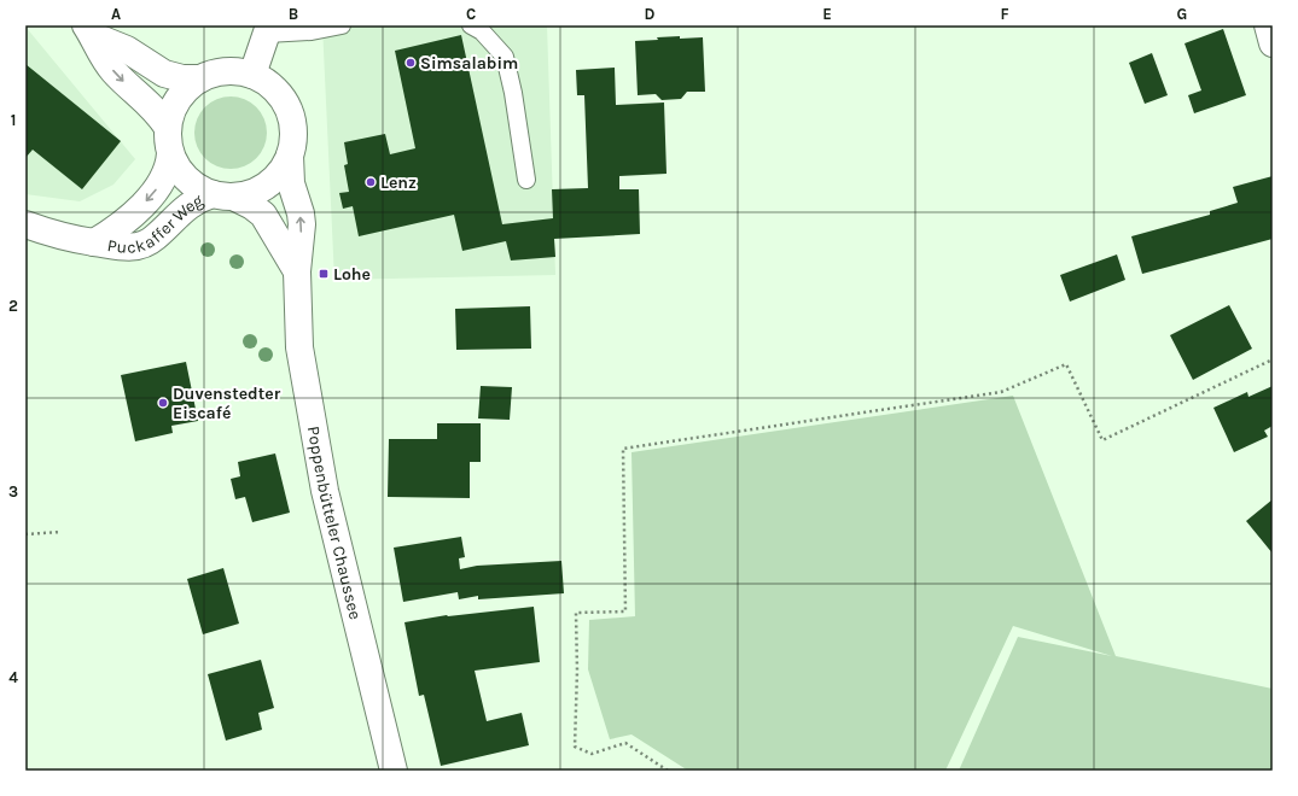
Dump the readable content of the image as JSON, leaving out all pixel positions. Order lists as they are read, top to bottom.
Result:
{
  "streets": {
    "main road": ["Puckaffer Weg", "Poppenbütteler Chaussee"]
  },
  "crossings": [
    ["Puckaffer Weg", "Poppenbütteler Chaussee"]
  ],
  "places": {
    "other": ["Simsalabim", "Lenz", "Duvenstedter Eiscafé"],
    "transit": ["Lohe"]
  },
  "grid": {
    "columns": [
      "A",
      "B",
      "C",
      "D",
      "E",
      "F",
      "G"
    ],
    "rows": [
      "1",
      "2",
      "3",
      "4"
    ]
  }
}
